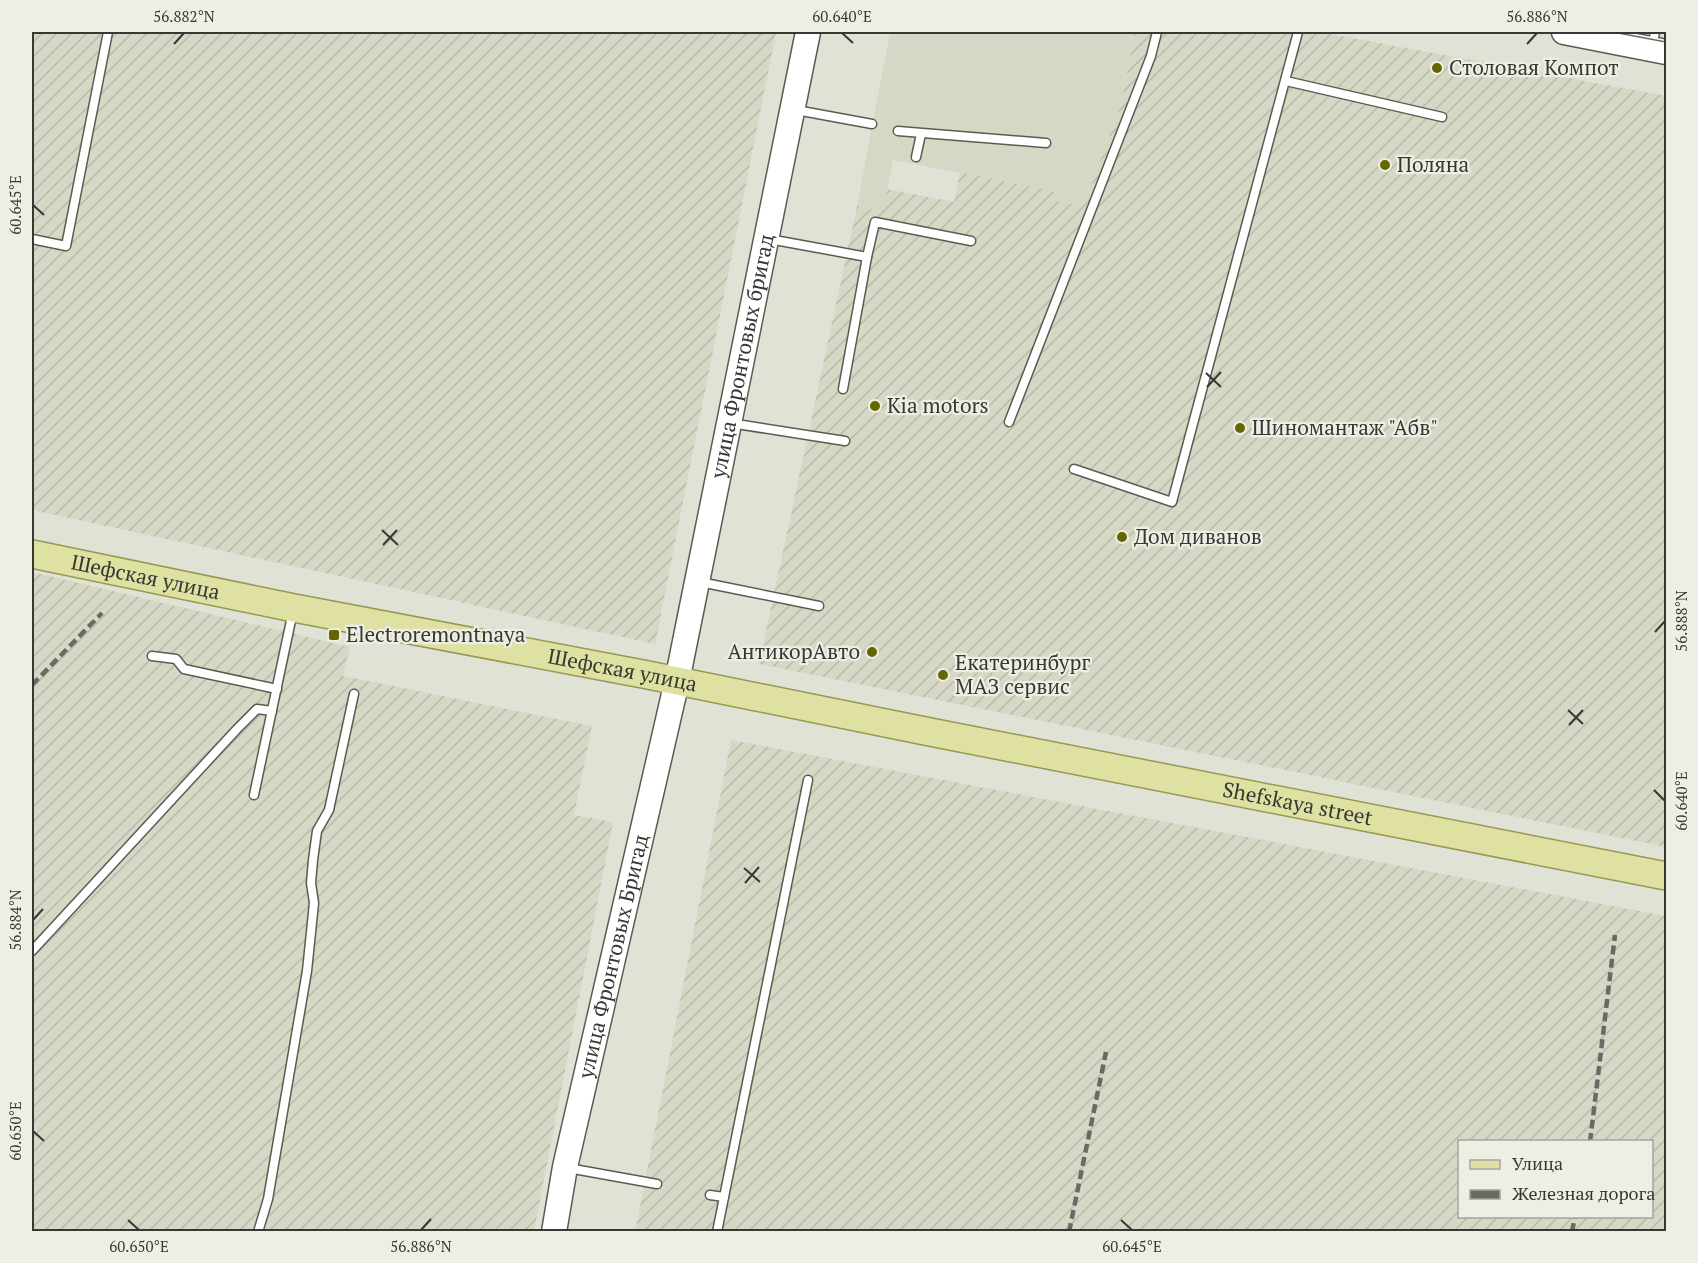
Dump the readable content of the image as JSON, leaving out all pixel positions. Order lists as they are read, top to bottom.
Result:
{
  "streets": {
    "main road": ["улица Фронтовых бригад", "Шефская улица", "улица Фронтовых Бригад"]
  },
  "crossings": [
    ["улица Фронтовых бригад", "Шефская улица"],
    ["улица Фронтовых бригад", "улица Фронтовых Бригад"],
    ["Шефская улица", "улица Фронтовых Бригад"]
  ],
  "places": {
    "other": [
      "Столовая Компот",
      "Поляна",
      "Kia motors",
      "Шиномантаж \"Абв\"",
      "Дом диванов",
      "АнтикорАвто",
      "Екатеринбург МАЗ сервис"
    ],
    "transit": ["Electroremontnaya"]
  },
  "legend": ["Улица", "Железная дорога"],
  "coordinates": [
    "56.882°N",
    "60.640°E",
    "56.886°N",
    "60.645°E",
    "56.888°N",
    "56.884°N",
    "60.650°E"
  ]
}
